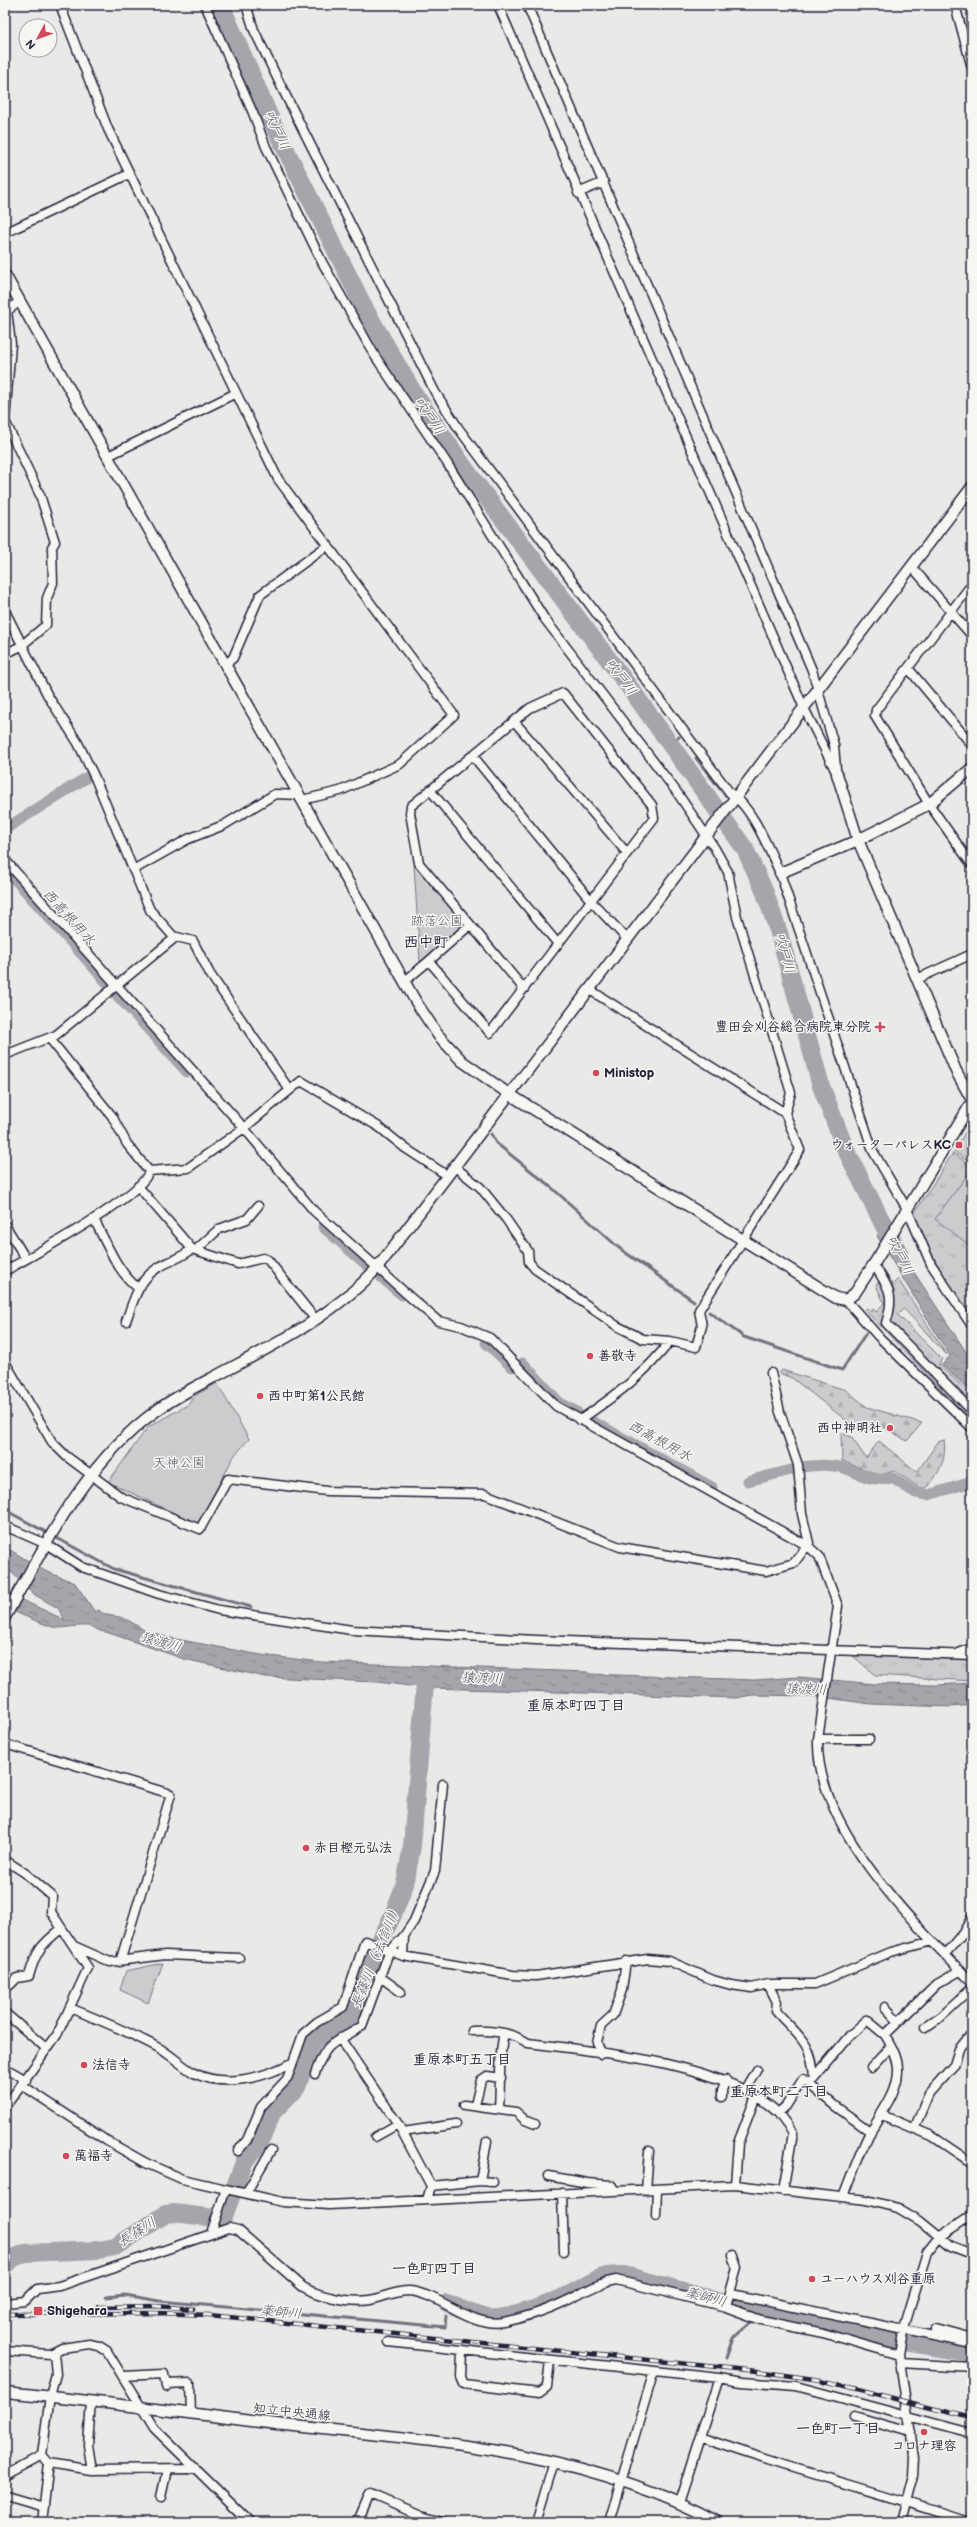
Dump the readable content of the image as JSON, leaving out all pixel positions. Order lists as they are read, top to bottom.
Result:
{
  "streets": {
    "street": ["知立中央通線"]
  },
  "districts": [
    "西中町",
    "重原本町四丁目",
    "重原本町五丁目",
    "重原本町二丁目",
    "一色町四丁目",
    "一色町一丁目"
  ],
  "water": [
    "吹戸川",
    "西高根用水",
    "猿渡川",
    "長篠川（法信川）",
    "長篠川",
    "薬師川"
  ],
  "parks": ["跡落公園", "天神公園"],
  "places": {
    "health": ["豊田会刈谷総合病院東分院"],
    "other": [
      "Ministop",
      "善敬寺",
      "西中町第1公民館",
      "西中神明社",
      "赤目樫元弘法",
      "法信寺",
      "萬福寺",
      "ユーハウス刈谷重原",
      "コロナ理容"
    ],
    "transit": ["ウォーターパレスKC", "Shigehara"]
  },
  "north": "bottom left"
}
